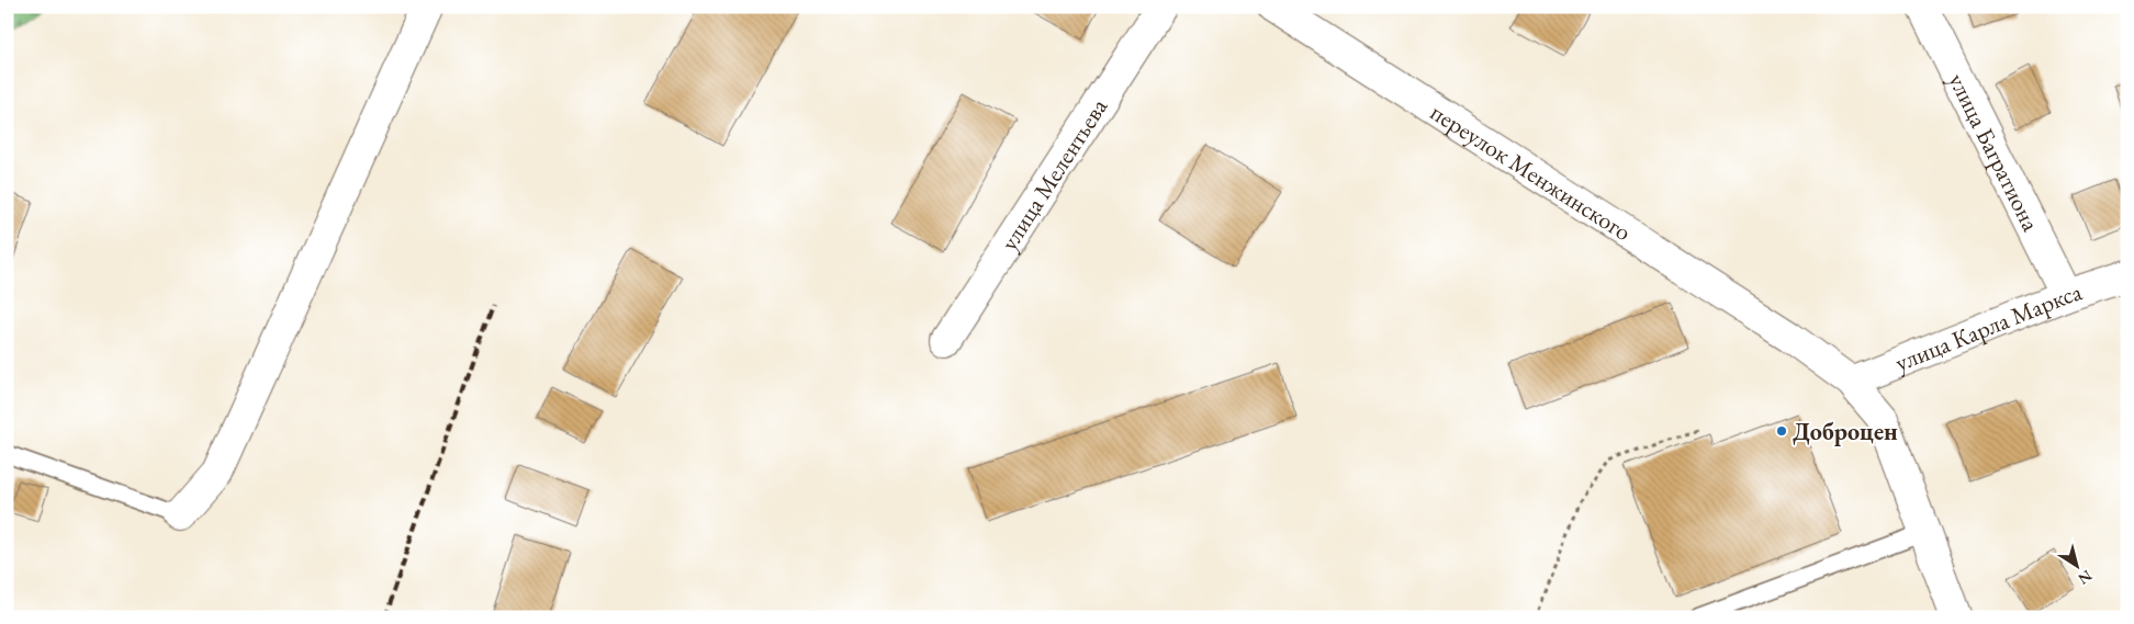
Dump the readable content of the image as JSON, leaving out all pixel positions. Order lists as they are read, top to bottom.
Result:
{
  "streets": {
    "street": [
      "улица Багратиона",
      "переулок Менжинского",
      "улица Мелентьева",
      "улица Карла Маркса"
    ]
  },
  "crossings": [
    ["улица Багратиона", "улица Карла Маркса"],
    ["переулок Менжинского", "улица Карла Маркса"]
  ],
  "places": ["Доброцен"],
  "north": "bottom right"
}
